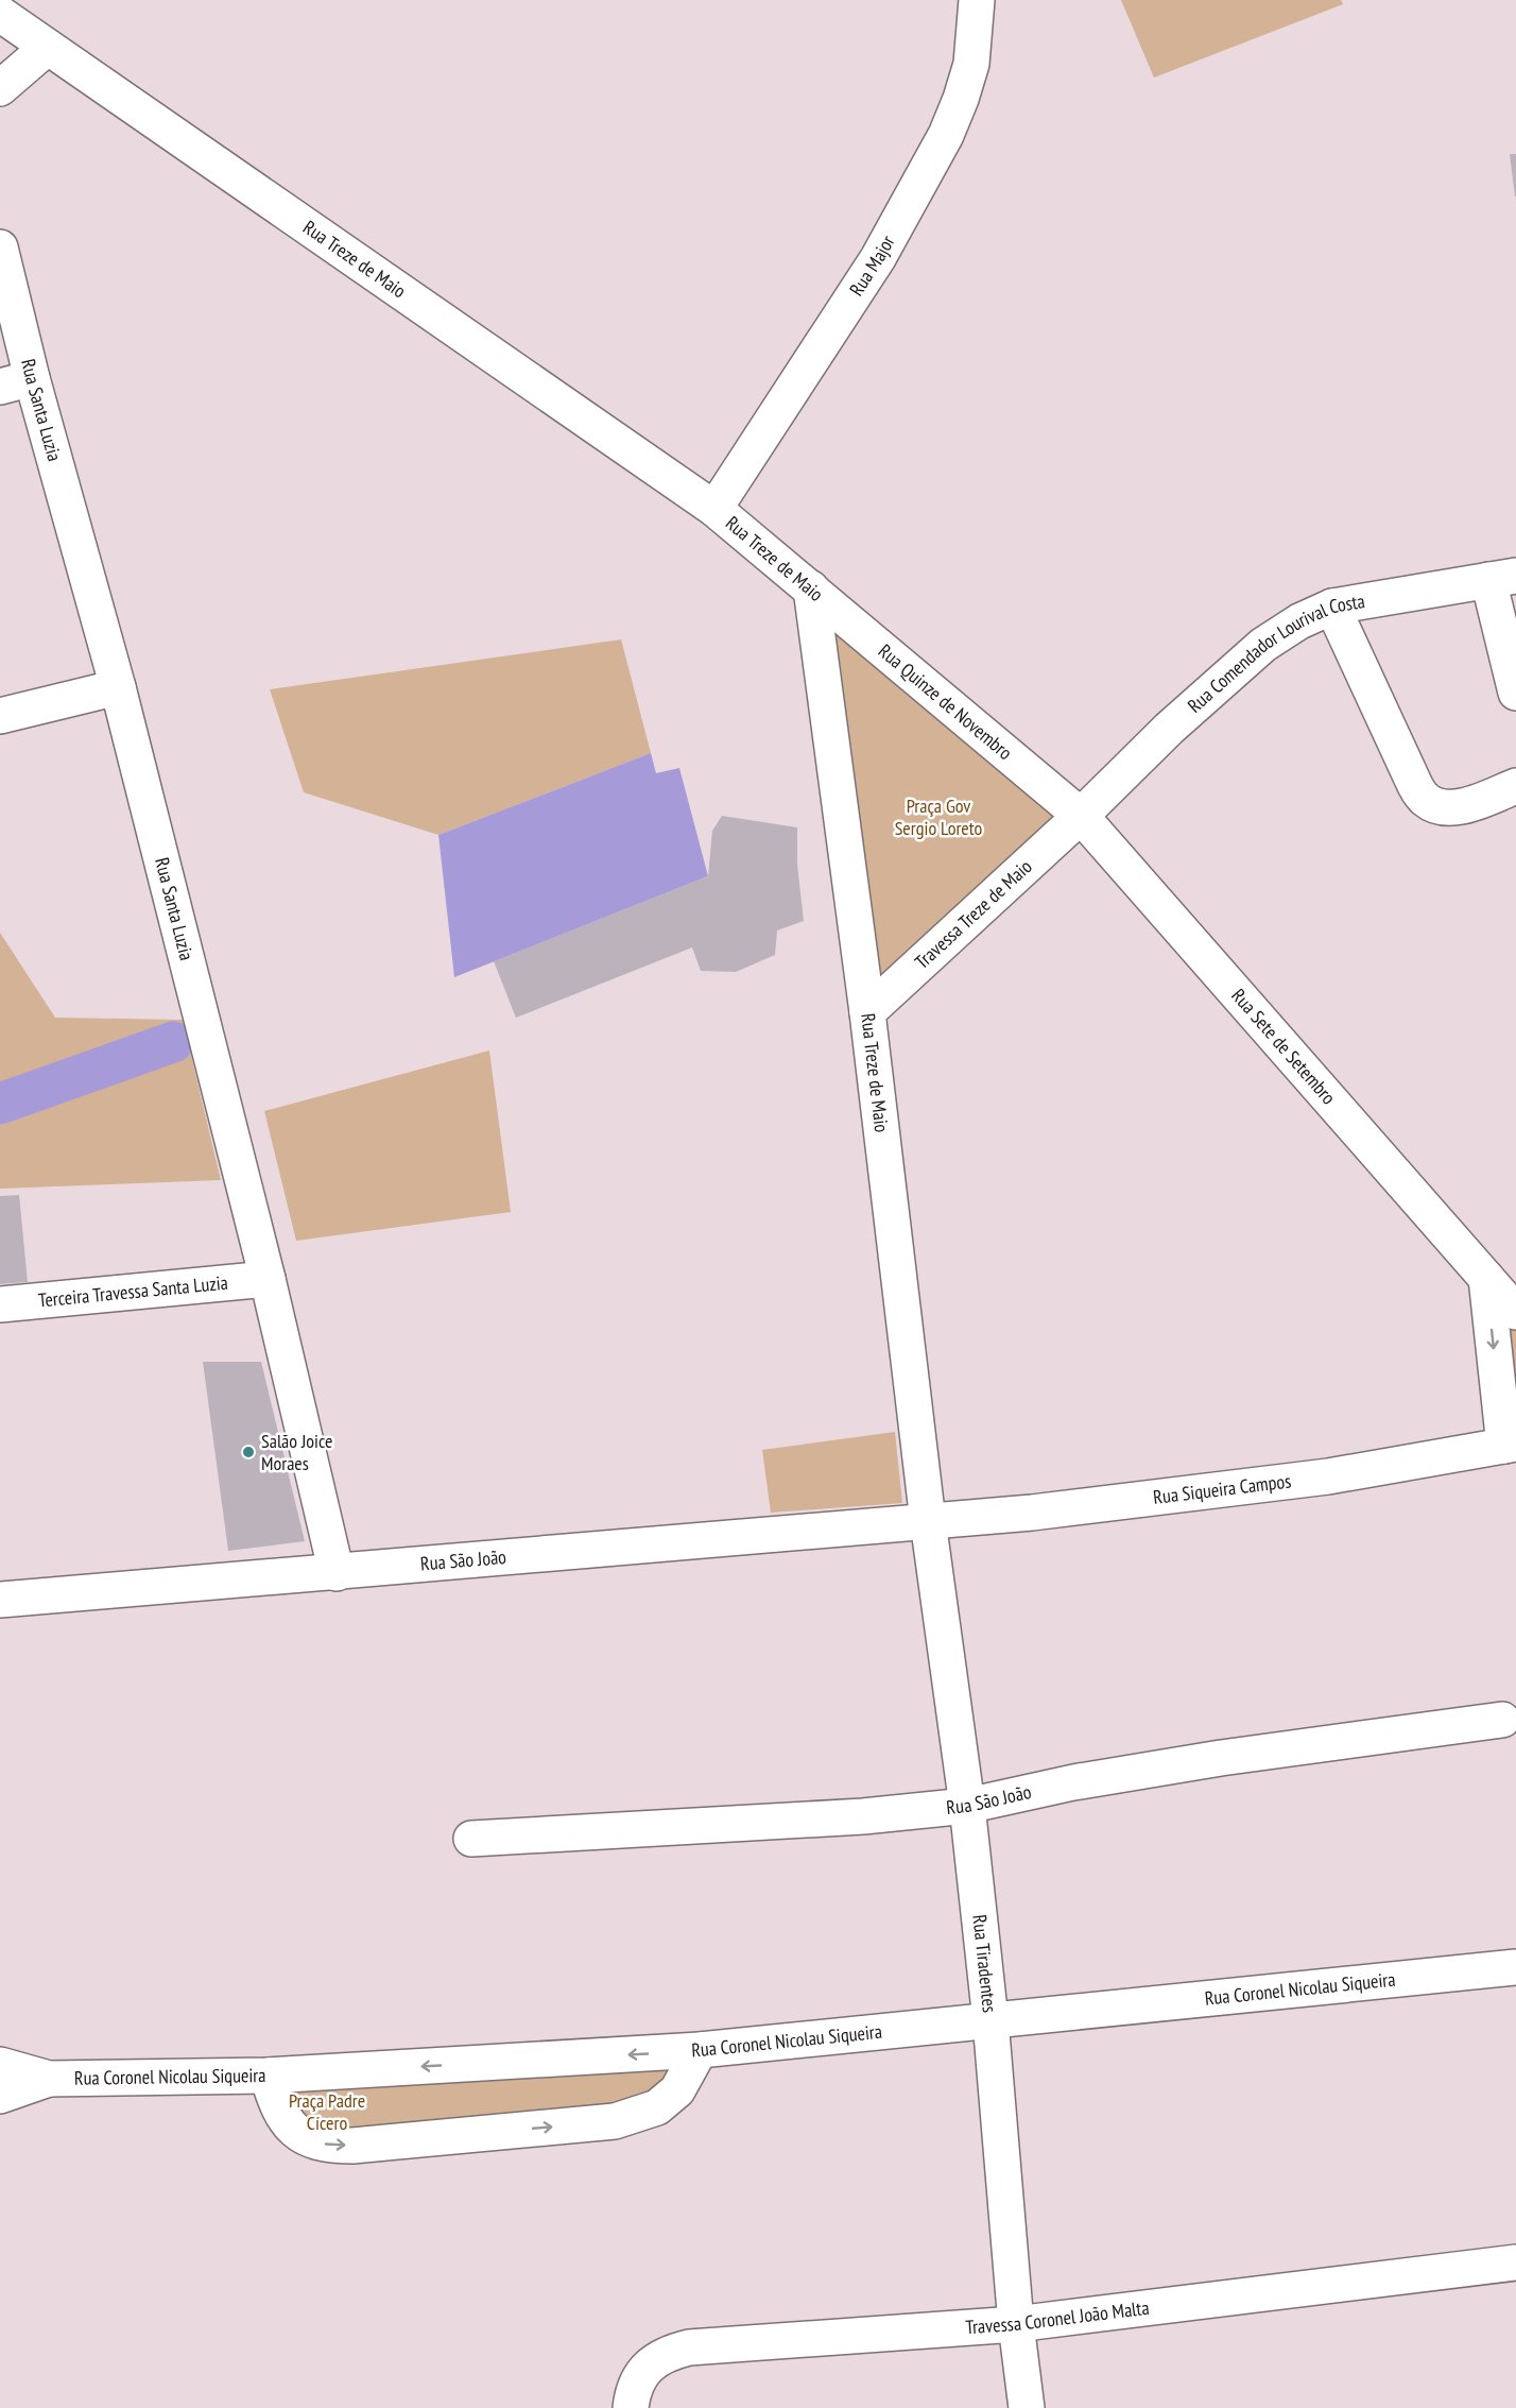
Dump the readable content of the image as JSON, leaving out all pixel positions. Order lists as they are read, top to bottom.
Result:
{
  "streets": {
    "street": [
      "Rua Treze de Maio",
      "Rua Major",
      "Rua Santa Luzia",
      "Rua Comendador Lourival Costa",
      "Rua Quinze de Novembro",
      "Travessa Treze de Maio",
      "Rua Sete de Setembro",
      "Terceira Travessa Santa Luzia",
      "Rua Siqueira Campos",
      "Rua São João",
      "Rua Tiradentes",
      "Rua Coronel Nicolau Siqueira",
      "Travessa Coronel João Malta"
    ]
  },
  "crossings": [
    ["Rua Treze de Maio", "Rua Major"],
    ["Rua Treze de Maio", "Rua Quinze de Novembro"],
    ["Rua Treze de Maio", "Travessa Treze de Maio"],
    ["Rua Treze de Maio", "Rua Siqueira Campos"],
    ["Rua Treze de Maio", "Rua São João"],
    ["Rua Treze de Maio", "Rua Tiradentes"],
    ["Rua Santa Luzia", "Terceira Travessa Santa Luzia"],
    ["Rua Santa Luzia", "Rua São João"],
    ["Rua Comendador Lourival Costa", "Rua Quinze de Novembro"],
    ["Rua Comendador Lourival Costa", "Travessa Treze de Maio"],
    ["Rua Comendador Lourival Costa", "Rua Sete de Setembro"],
    ["Rua Quinze de Novembro", "Travessa Treze de Maio"],
    ["Rua Quinze de Novembro", "Rua Sete de Setembro"],
    ["Travessa Treze de Maio", "Rua Sete de Setembro"],
    ["Rua Siqueira Campos", "Rua São João"],
    ["Rua Siqueira Campos", "Rua Tiradentes"],
    ["Rua São João", "Rua Tiradentes"],
    ["Rua Tiradentes", "Rua Coronel Nicolau Siqueira"],
    ["Rua Tiradentes", "Travessa Coronel João Malta"]
  ],
  "parks": ["Praça Gov Sergio Loreto", "Praça Padre Cícero"],
  "places": ["Salão Joice Moraes"]
}
